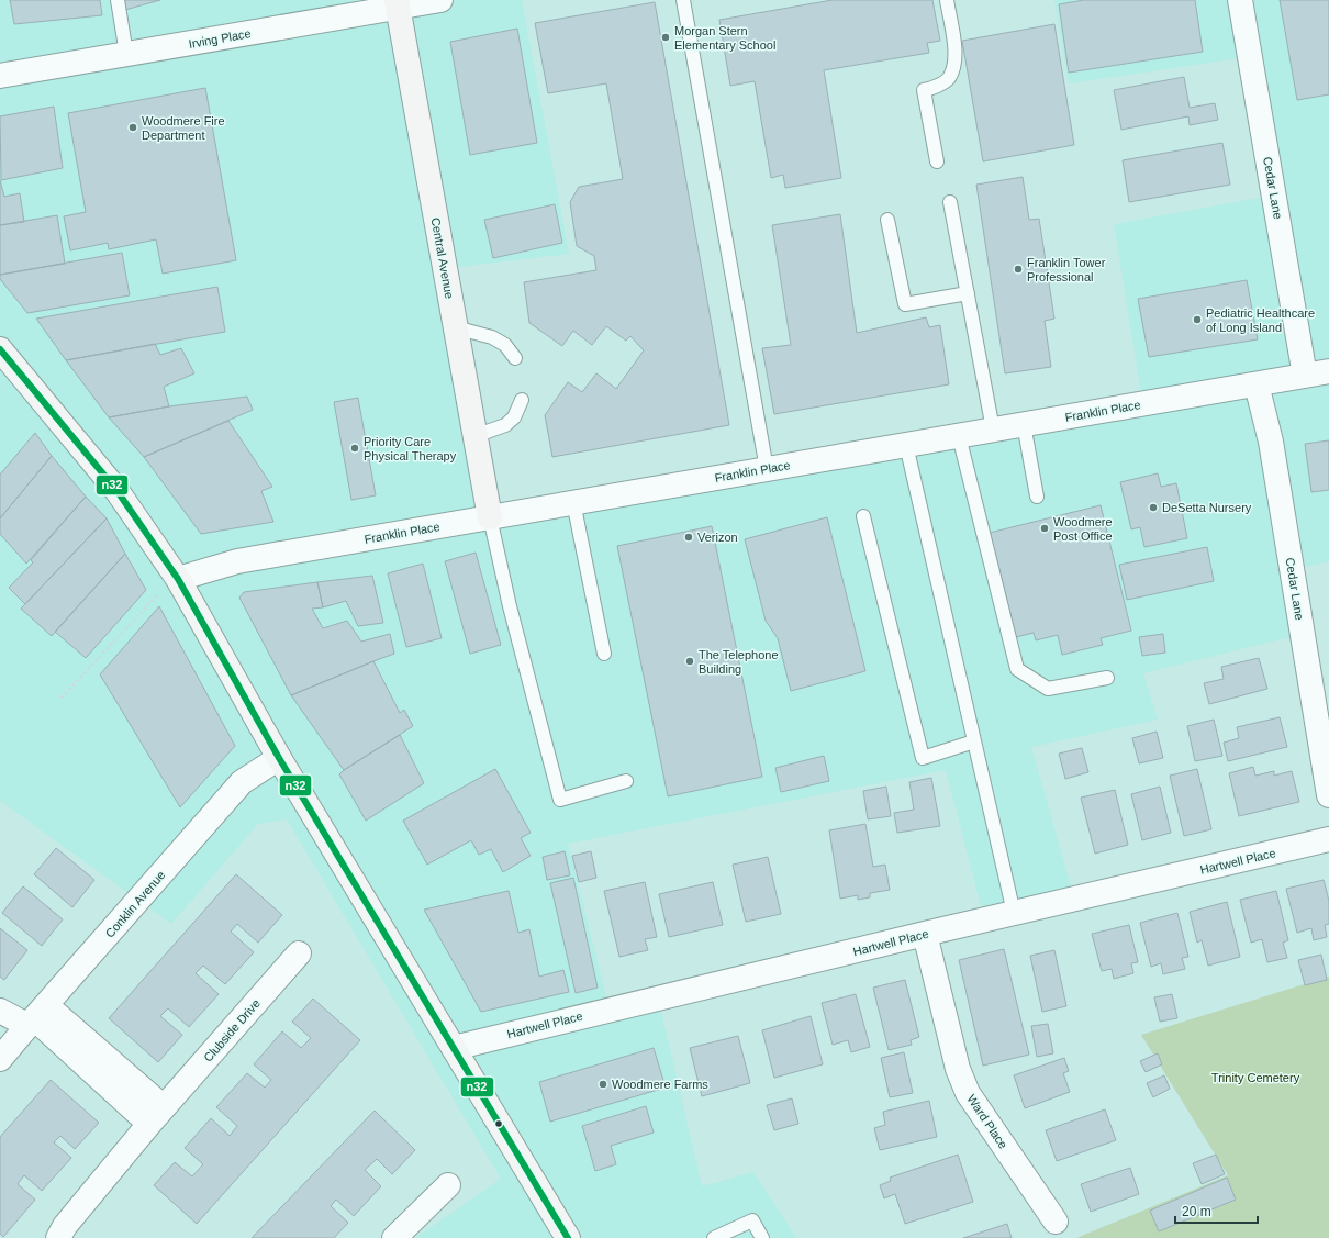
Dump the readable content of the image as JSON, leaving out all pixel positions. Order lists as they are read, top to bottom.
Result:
{
  "streets": {
    "main road": ["Central Avenue"],
    "street": [
      "Irving Place",
      "Cedar Lane",
      "Franklin Place",
      "Hartwell Place",
      "Conklin Avenue",
      "Clubside Drive",
      "Ward Place"
    ]
  },
  "crossings": [
    ["Irving Place", "Central Avenue"],
    ["Cedar Lane", "Franklin Place"],
    ["Central Avenue", "Franklin Place"],
    ["Hartwell Place", "Ward Place"]
  ],
  "parks": ["Trinity Cemetery"],
  "places": [
    "Morgan Stern Elementary School",
    "Woodmere Fire Department",
    "Franklin Tower Professional",
    "Pediatric Healthcare of Long Island",
    "Priority Care Physical Therapy",
    "DeSetta Nursery",
    "Woodmere Post Office",
    "Verizon",
    "The Telephone Building",
    "Woodmere Farms"
  ],
  "lines": ["transit line n32"],
  "scale_bar": "20 m"
}
